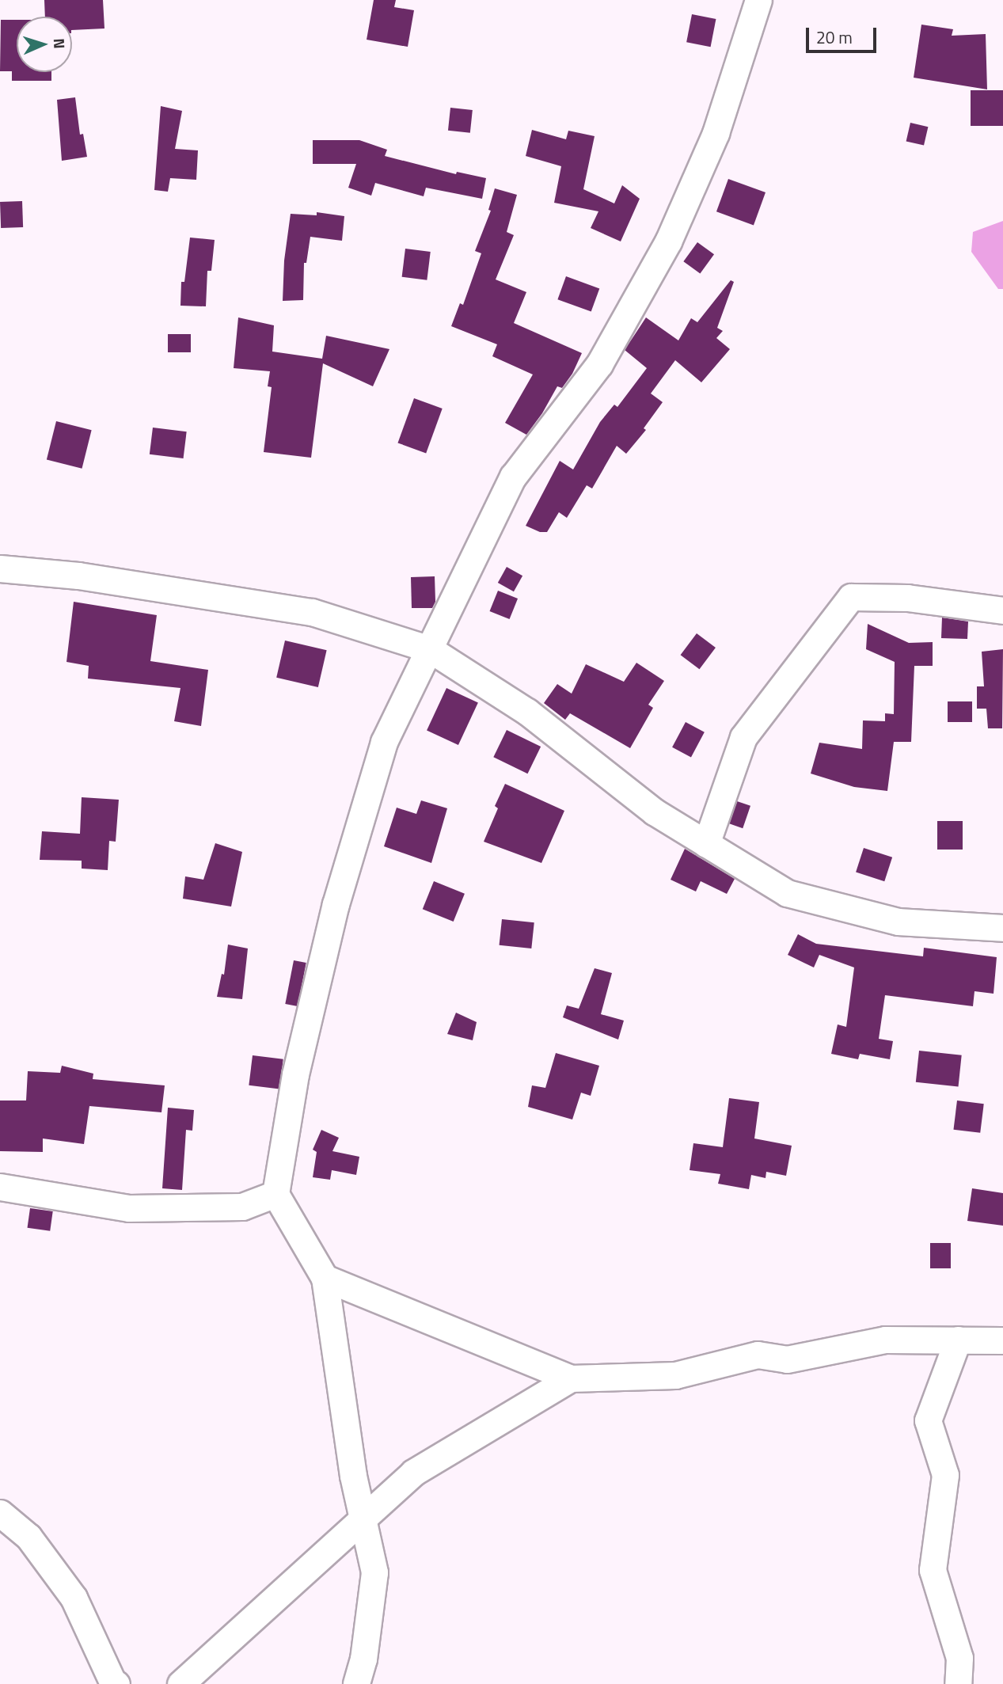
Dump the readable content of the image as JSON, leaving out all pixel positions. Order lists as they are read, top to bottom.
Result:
{
  "scale_bar": "20 m",
  "north": "right"
}
